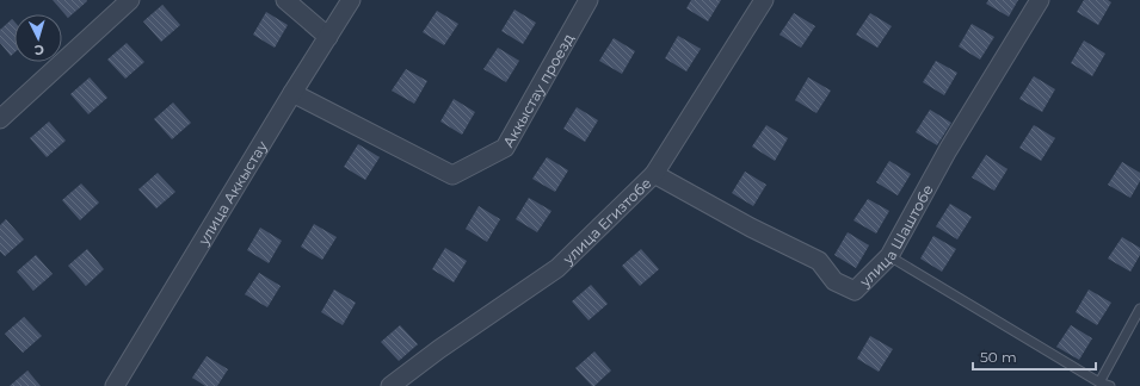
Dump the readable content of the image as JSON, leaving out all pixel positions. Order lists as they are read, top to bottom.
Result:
{
  "streets": {
    "street": [
      "Аккыстау проезд",
      "улица Аккыстау",
      "улица Егизтобе",
      "улица Шаштобе"
    ]
  },
  "crossings": [
    ["Аккыстау проезд", "улица Аккыстау"],
    ["улица Егизтобе", "улица Шаштобе"]
  ],
  "scale_bar": "50 m",
  "north": "bottom"
}
